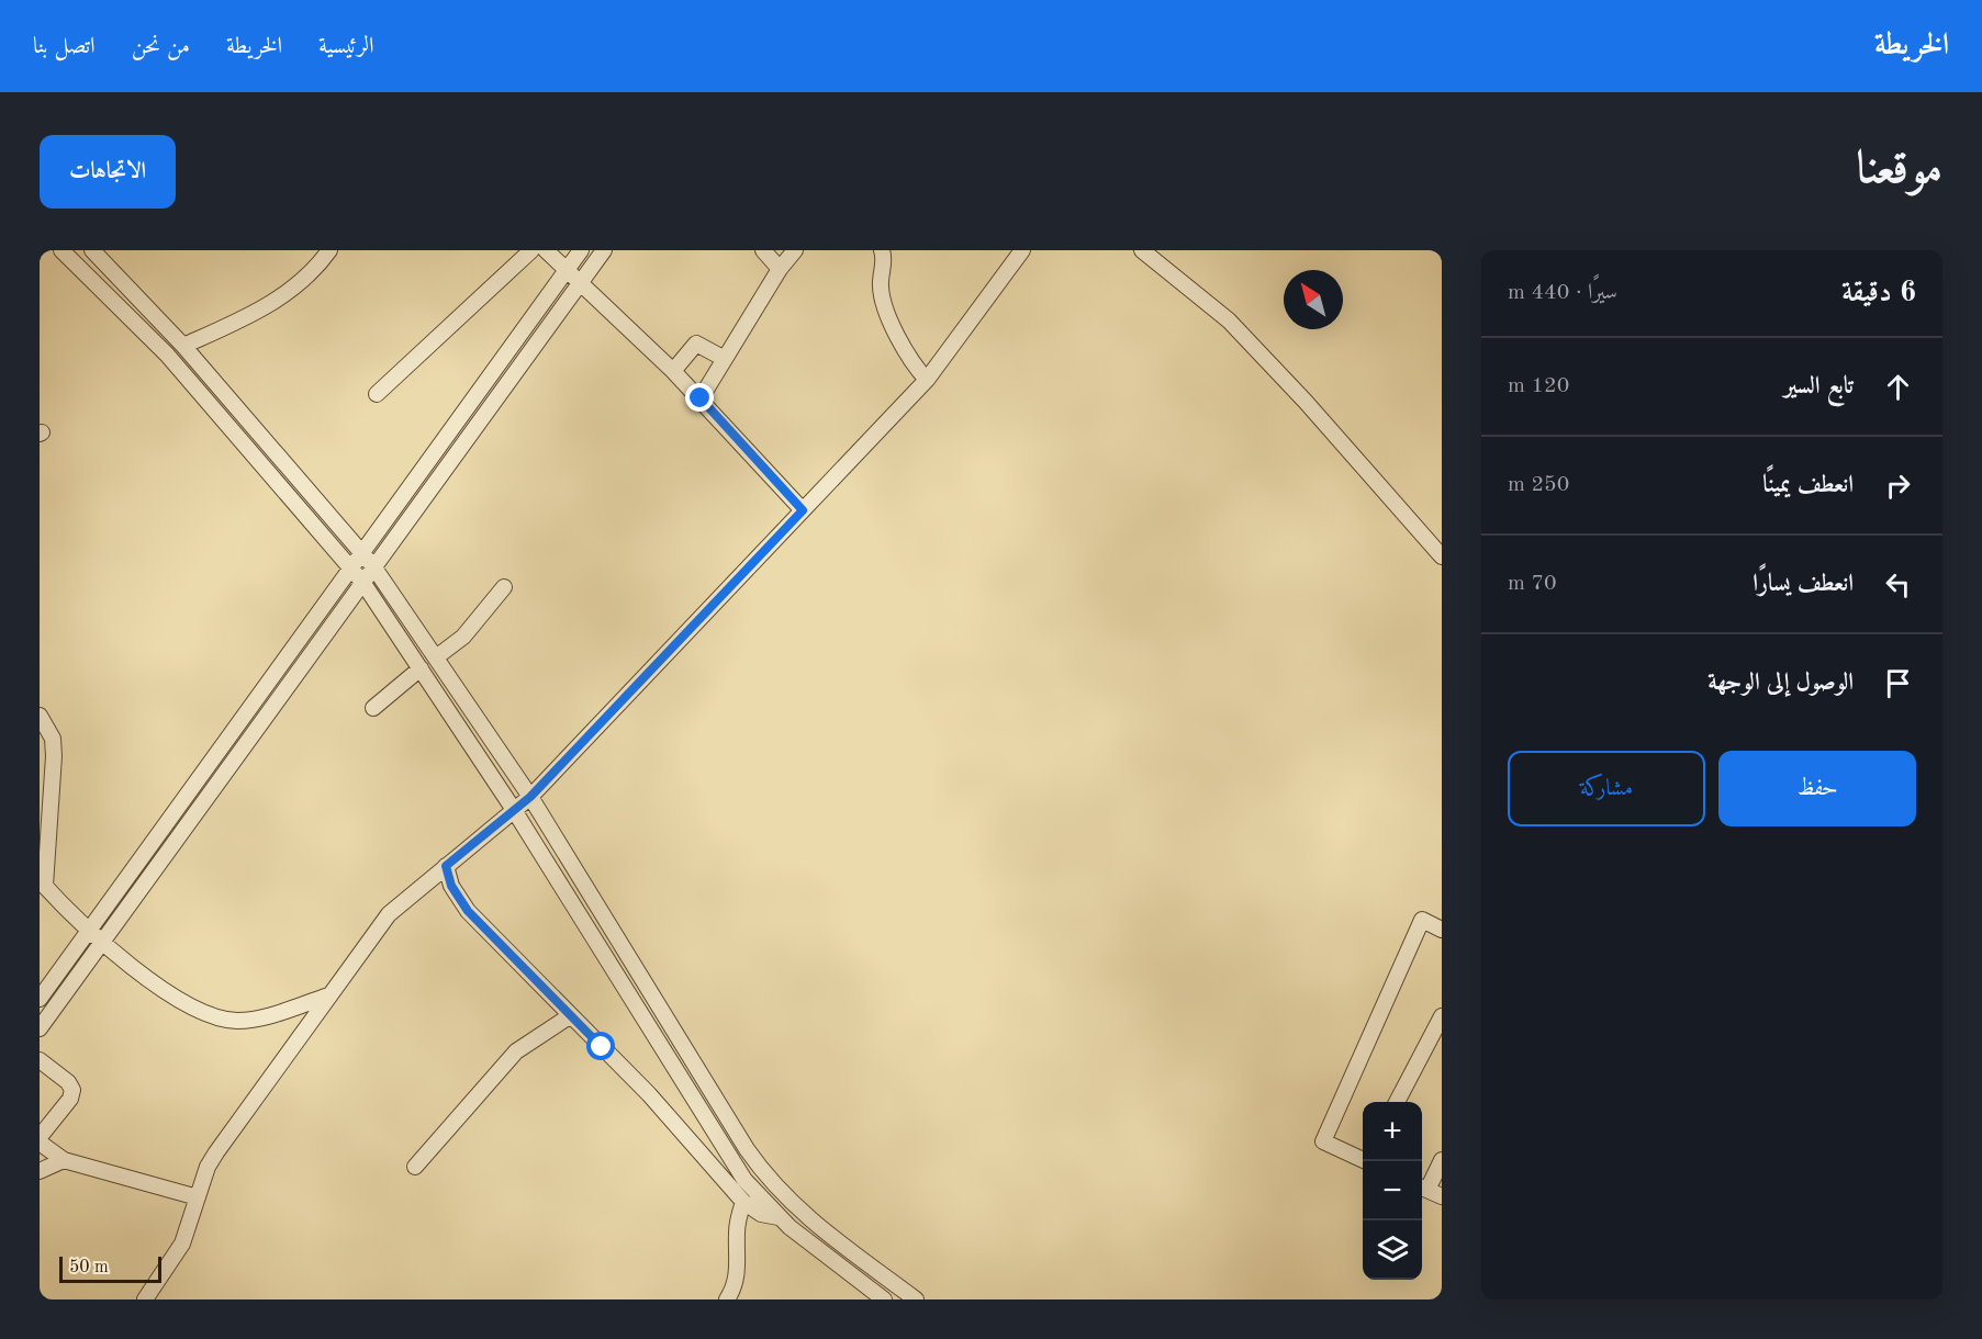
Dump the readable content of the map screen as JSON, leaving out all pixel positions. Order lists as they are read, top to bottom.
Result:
{
  "scale_bar": "50 m",
  "north": "top left",
  "page": {
    "header": "الخريطة",
    "nav": [
      "الرئيسية",
      "الخريطة",
      "من نحن",
      "اتصل بنا"
    ],
    "title": "موقعنا",
    "buttons": [
      "الاتجاهات",
      ["حفظ", "مشاركة"]
    ],
    "heading": ["6 دقيقة", "سيرًا · 440 m"],
    "list": [
      ["تابع السير", "120 m"],
      ["انعطف يمينًا", "250 m"],
      ["انعطف يسارًا", "70 m"],
      "الوصول إلى الوجهة"
    ],
    "map_buttons": ["+", "−"],
    "scale": "50 m"
  }
}
